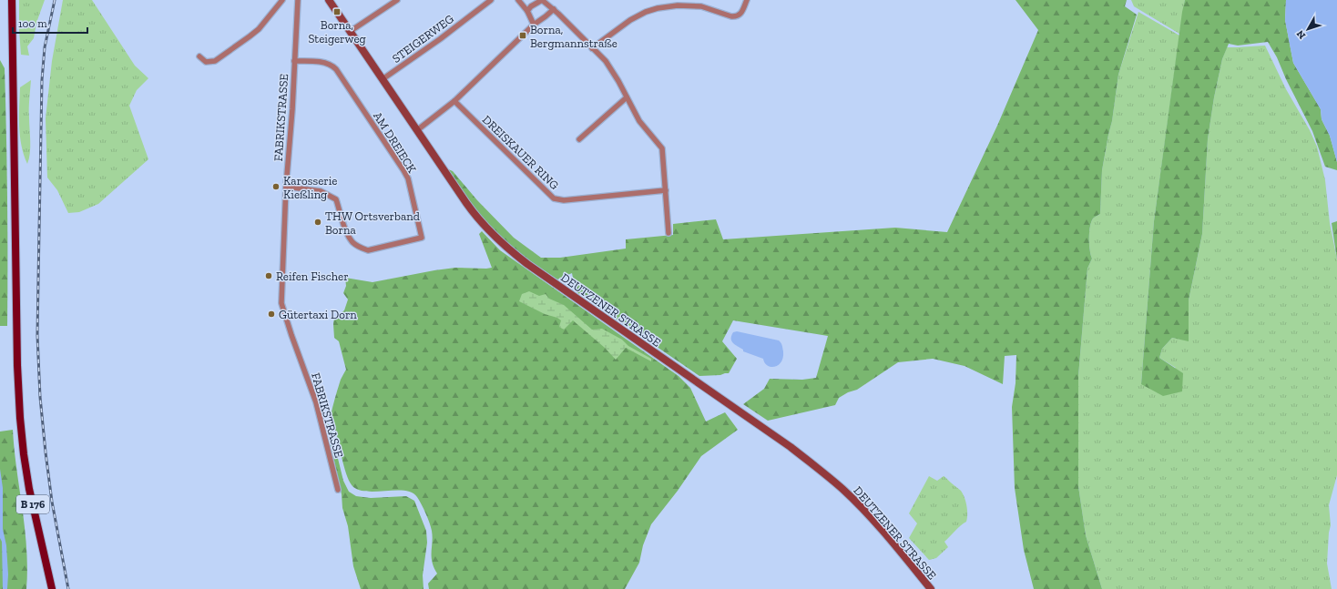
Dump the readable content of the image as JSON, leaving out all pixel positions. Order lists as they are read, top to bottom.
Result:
{
  "streets": {
    "main road": ["DEUTZENER STRASSE", "B 176"],
    "street": [
      "STEIGERWEG",
      "FABRIKSTRASSE",
      "AM DREIECK",
      "DREISKAUER RING"
    ]
  },
  "crossings": [
    ["STEIGERWEG", "DEUTZENER STRASSE"],
    ["FABRIKSTRASSE", "AM DREIECK"]
  ],
  "places": {
    "transit": ["Borna, Steigerweg", "Borna, Bergmannstraße"],
    "other": [
      "Karosserie Kießling",
      "THW Ortsverband Borna",
      "Reifen Fischer",
      "Gütertaxi Dorn"
    ]
  },
  "scale_bar": "100 m",
  "north": "bottom left"
}
